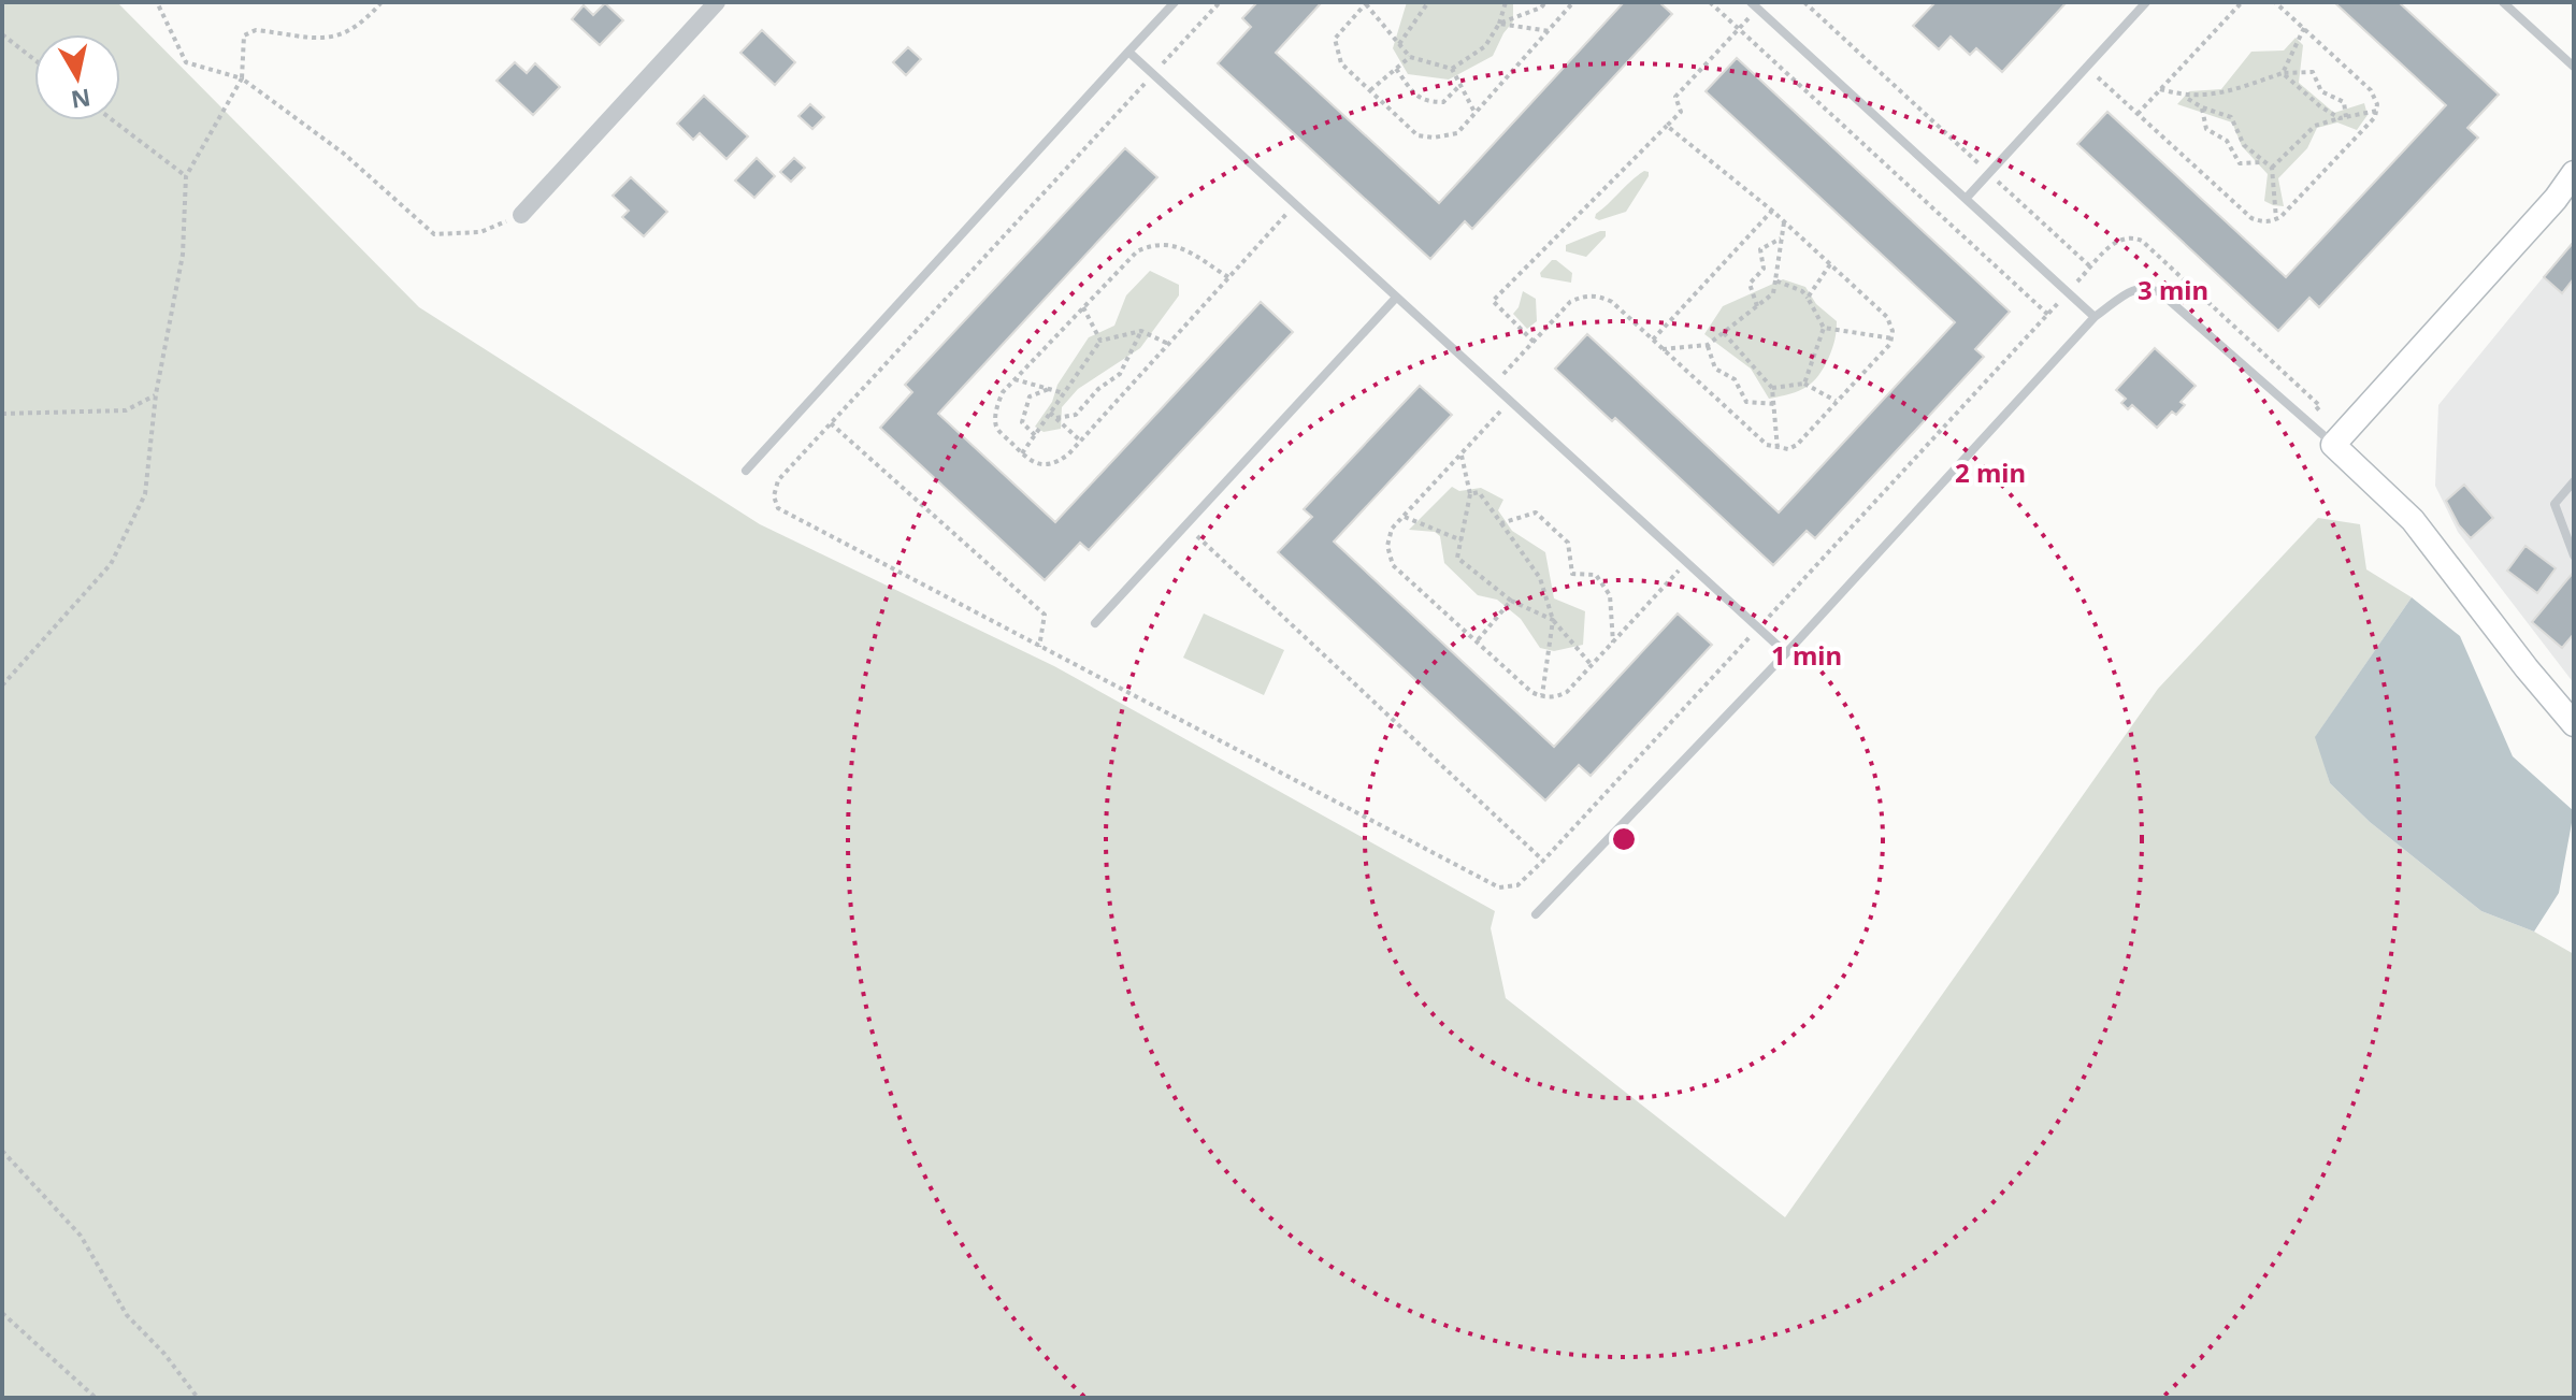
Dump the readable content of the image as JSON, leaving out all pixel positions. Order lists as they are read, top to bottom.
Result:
{
  "north": "bottom",
  "rings": ["3 min", "2 min", "1 min"]
}
